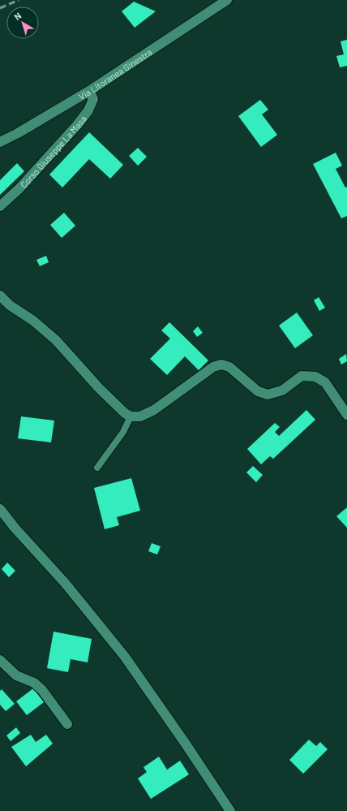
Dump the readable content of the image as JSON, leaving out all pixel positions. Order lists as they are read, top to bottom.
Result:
{
  "streets": {
    "street": ["Via Litoranea Ginestra", "Corso Giuseppe La Masa"]
  },
  "crossings": [
    ["Via Litoranea Ginestra", "Corso Giuseppe La Masa"]
  ],
  "north": "top left"
}
